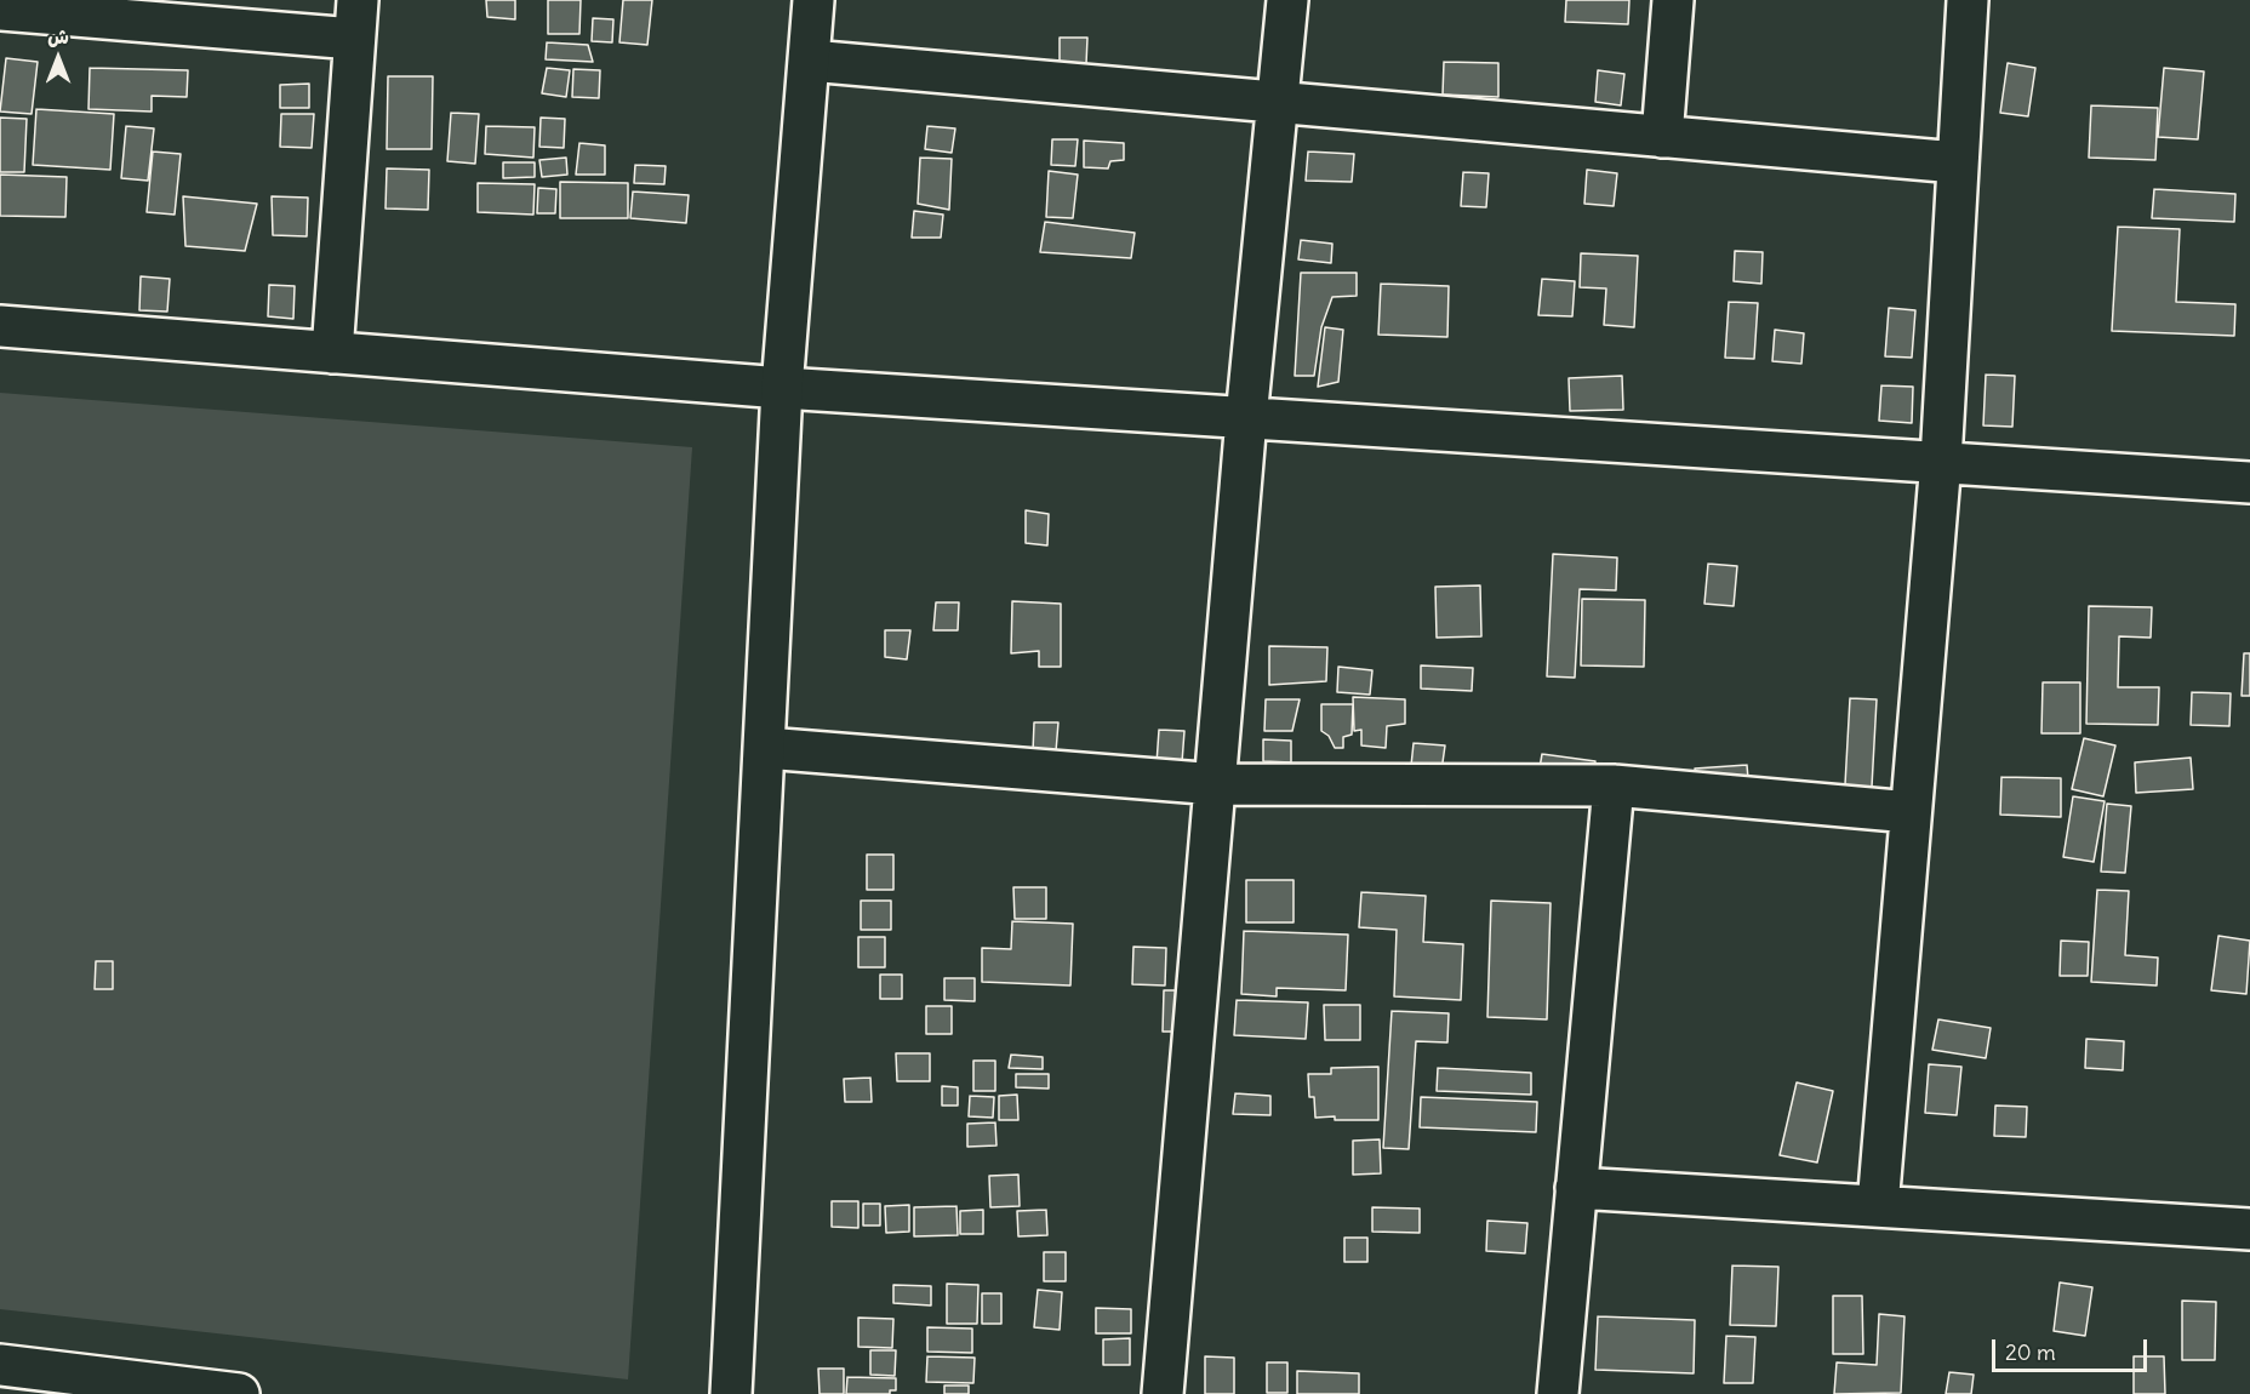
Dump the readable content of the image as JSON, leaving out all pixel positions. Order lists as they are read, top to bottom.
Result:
{
  "scale_bar": "20 m",
  "north": "top"
}
